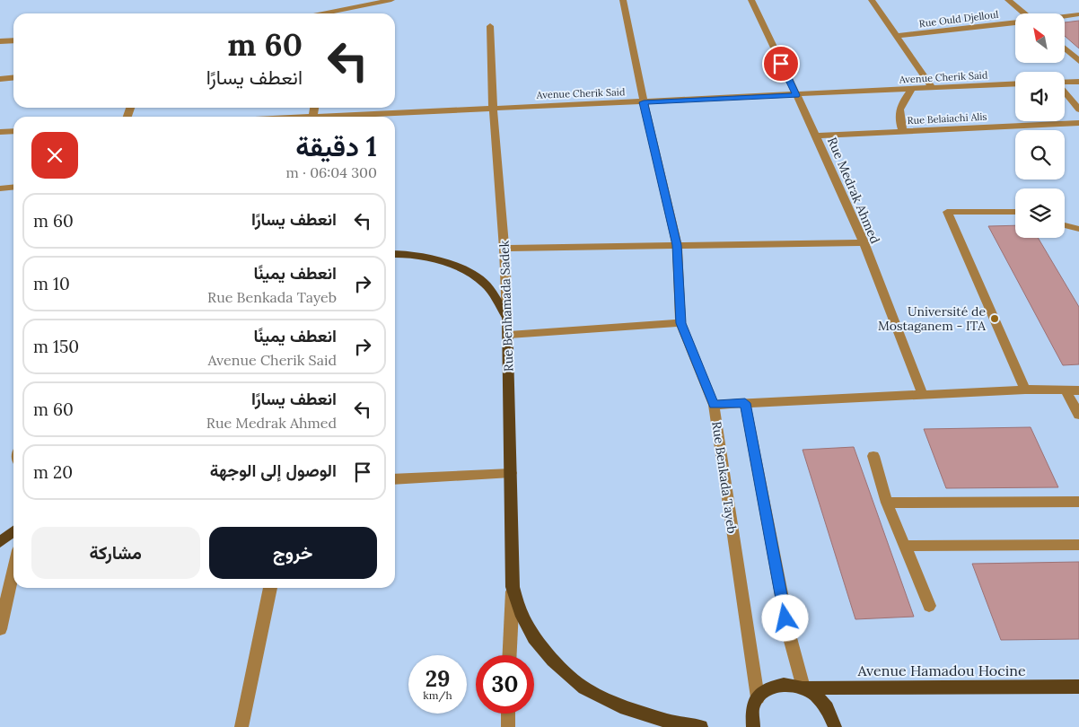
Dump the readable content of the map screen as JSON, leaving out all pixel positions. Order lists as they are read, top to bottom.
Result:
{
  "streets": {
    "main road": ["Rue Benhamada Sadek", "Avenue Hamadou Hocine"],
    "street": [
      "Rue Ould Djelloul",
      "Avenue Cherik Said",
      "Rue Belaiachi Alis",
      "Rue Medrak Ahmed",
      "Rue Benkada Tayeb"
    ]
  },
  "crossings": [
    ["Avenue Cherik Said", "Rue Medrak Ahmed"],
    ["Avenue Cherik Said", "Rue Benhamada Sadek"],
    ["Avenue Cherik Said", "Rue Benkada Tayeb"],
    ["Rue Belaiachi Alis", "Rue Medrak Ahmed"],
    ["Rue Benkada Tayeb", "Avenue Hamadou Hocine"]
  ],
  "places": ["Université de Mostaganem - ITA"],
  "north": "top left",
  "page": {
    "turn": ["60 m", "انعطف يسارًا"],
    "heading": ["1 دقيقة", "300 m · 06:04"],
    "list": [
      {
        "name": "انعطف يسارًا",
        "value": "60 m"
      },
      {
        "name": "انعطف يمينًا",
        "note": "Rue Benkada Tayeb",
        "value": "10 m"
      },
      {
        "name": "انعطف يمينًا",
        "note": "Avenue Cherik Said",
        "value": "150 m"
      },
      {
        "name": "انعطف يسارًا",
        "note": "Rue Medrak Ahmed",
        "value": "60 m"
      },
      {
        "name": "الوصول إلى الوجهة",
        "value": "20 m"
      }
    ],
    "buttons": ["خروج", "مشاركة"],
    "speed": "29 km/h",
    "limit": "30"
  }
}
